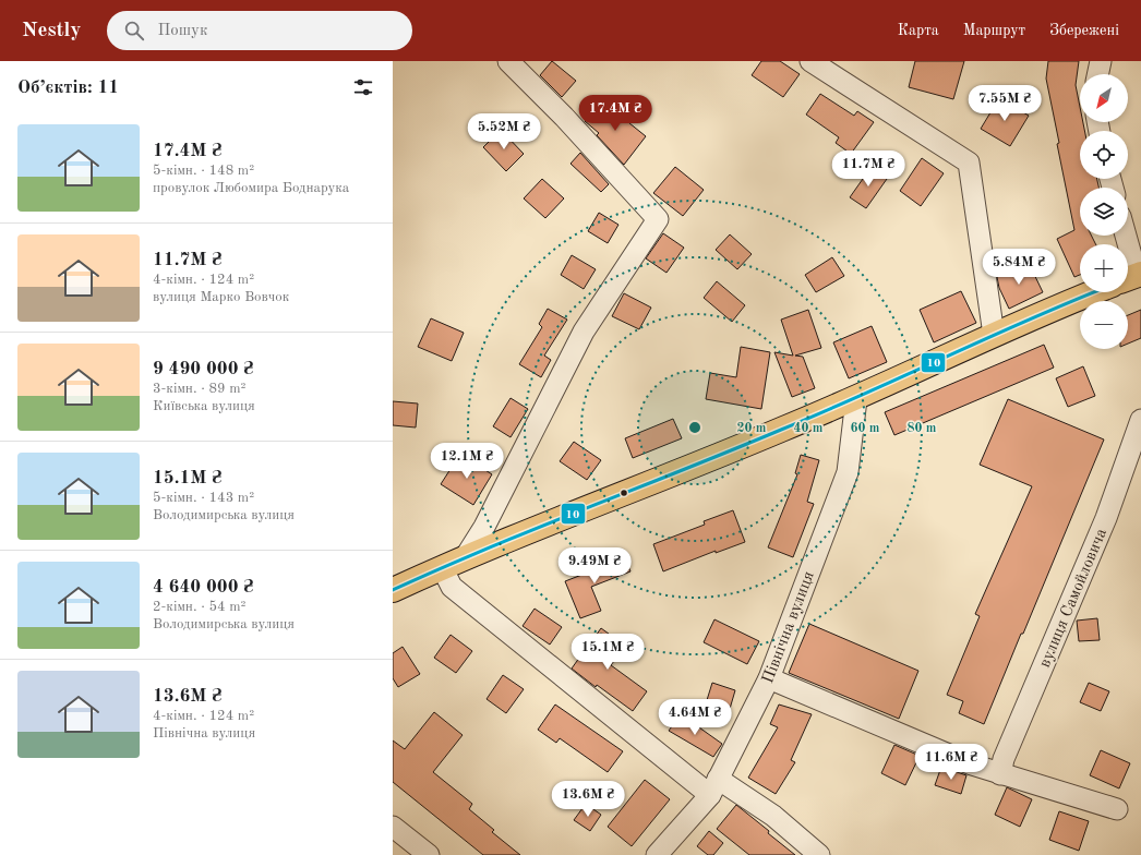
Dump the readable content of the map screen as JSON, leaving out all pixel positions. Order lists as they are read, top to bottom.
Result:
{
  "streets": {
    "street": ["вулиця Самойловича", "Північна вулиця"]
  },
  "lines": ["transit line 10"],
  "north": "bottom left",
  "page": {
    "header": "Nestly",
    "search": "Пошук",
    "nav": ["Карта", "Маршрут", "Збережені"],
    "heading": "Об’єктів: 11",
    "map_buttons": ["+", "−"],
    "price": [
      "7.55M ₴",
      "17.4M ₴",
      "5.52M ₴",
      "11.7M ₴",
      "5.84M ₴",
      "12.1M ₴",
      "9.49M ₴",
      "15.1M ₴",
      "4.64M ₴",
      "11.6M ₴",
      "13.6M ₴"
    ],
    "list": [
      {
        "name": "17.4M ₴",
        "note": "5-кімн. · 148 m² · провулок Любомира Боднарука"
      },
      {
        "name": "11.7M ₴",
        "note": "4-кімн. · 124 m² · вулиця Марко Вовчок"
      },
      {
        "name": "9 490 000 ₴",
        "note": "3-кімн. · 89 m² · Київська вулиця"
      },
      {
        "name": "15.1M ₴",
        "note": "5-кімн. · 143 m² · Володимирська вулиця"
      },
      {
        "name": "4 640 000 ₴",
        "note": "2-кімн. · 54 m² · Володимирська вулиця"
      },
      {
        "name": "13.6M ₴",
        "note": "4-кімн. · 124 m² · Північна вулиця"
      }
    ]
  },
  "rings": [
    "20 m",
    "40 m",
    "60 m",
    "80 m"
  ]
}
